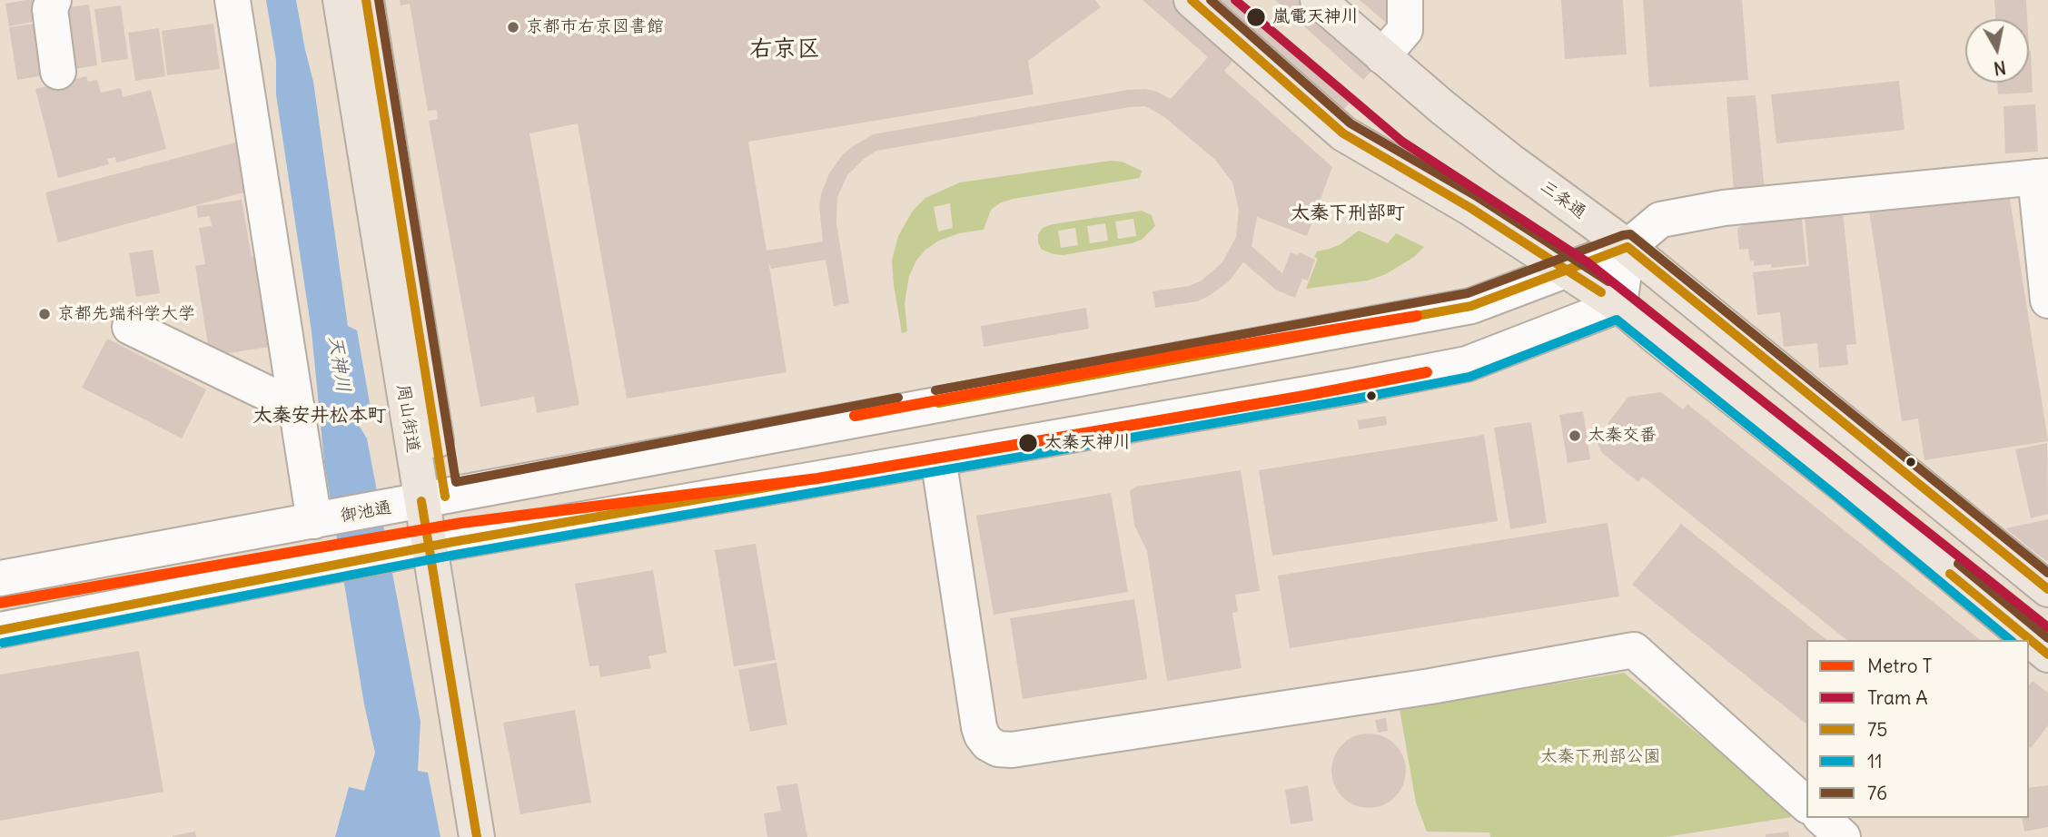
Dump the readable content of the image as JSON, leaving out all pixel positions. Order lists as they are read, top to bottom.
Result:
{
  "streets": {
    "main road": ["三条通", "周山街道"],
    "street": ["御池通"]
  },
  "crossings": [
    ["三条通", "御池通"],
    ["周山街道", "御池通"]
  ],
  "districts": ["右京区", "太秦下刑部町", "太秦安井松本町"],
  "water": ["天神川"],
  "parks": ["太秦下刑部公園"],
  "places": [
    "嵐電天神川",
    "京都市右京図書館",
    "京都先端科学大学",
    "太秦交番",
    "太秦天神川"
  ],
  "lines": [
    "tram line A",
    "transit line 75",
    "transit line 76",
    "metro line T",
    "transit line 11"
  ],
  "legend": [
    "Metro T",
    "Tram A",
    "75",
    "11",
    "76"
  ],
  "north": "bottom"
}
